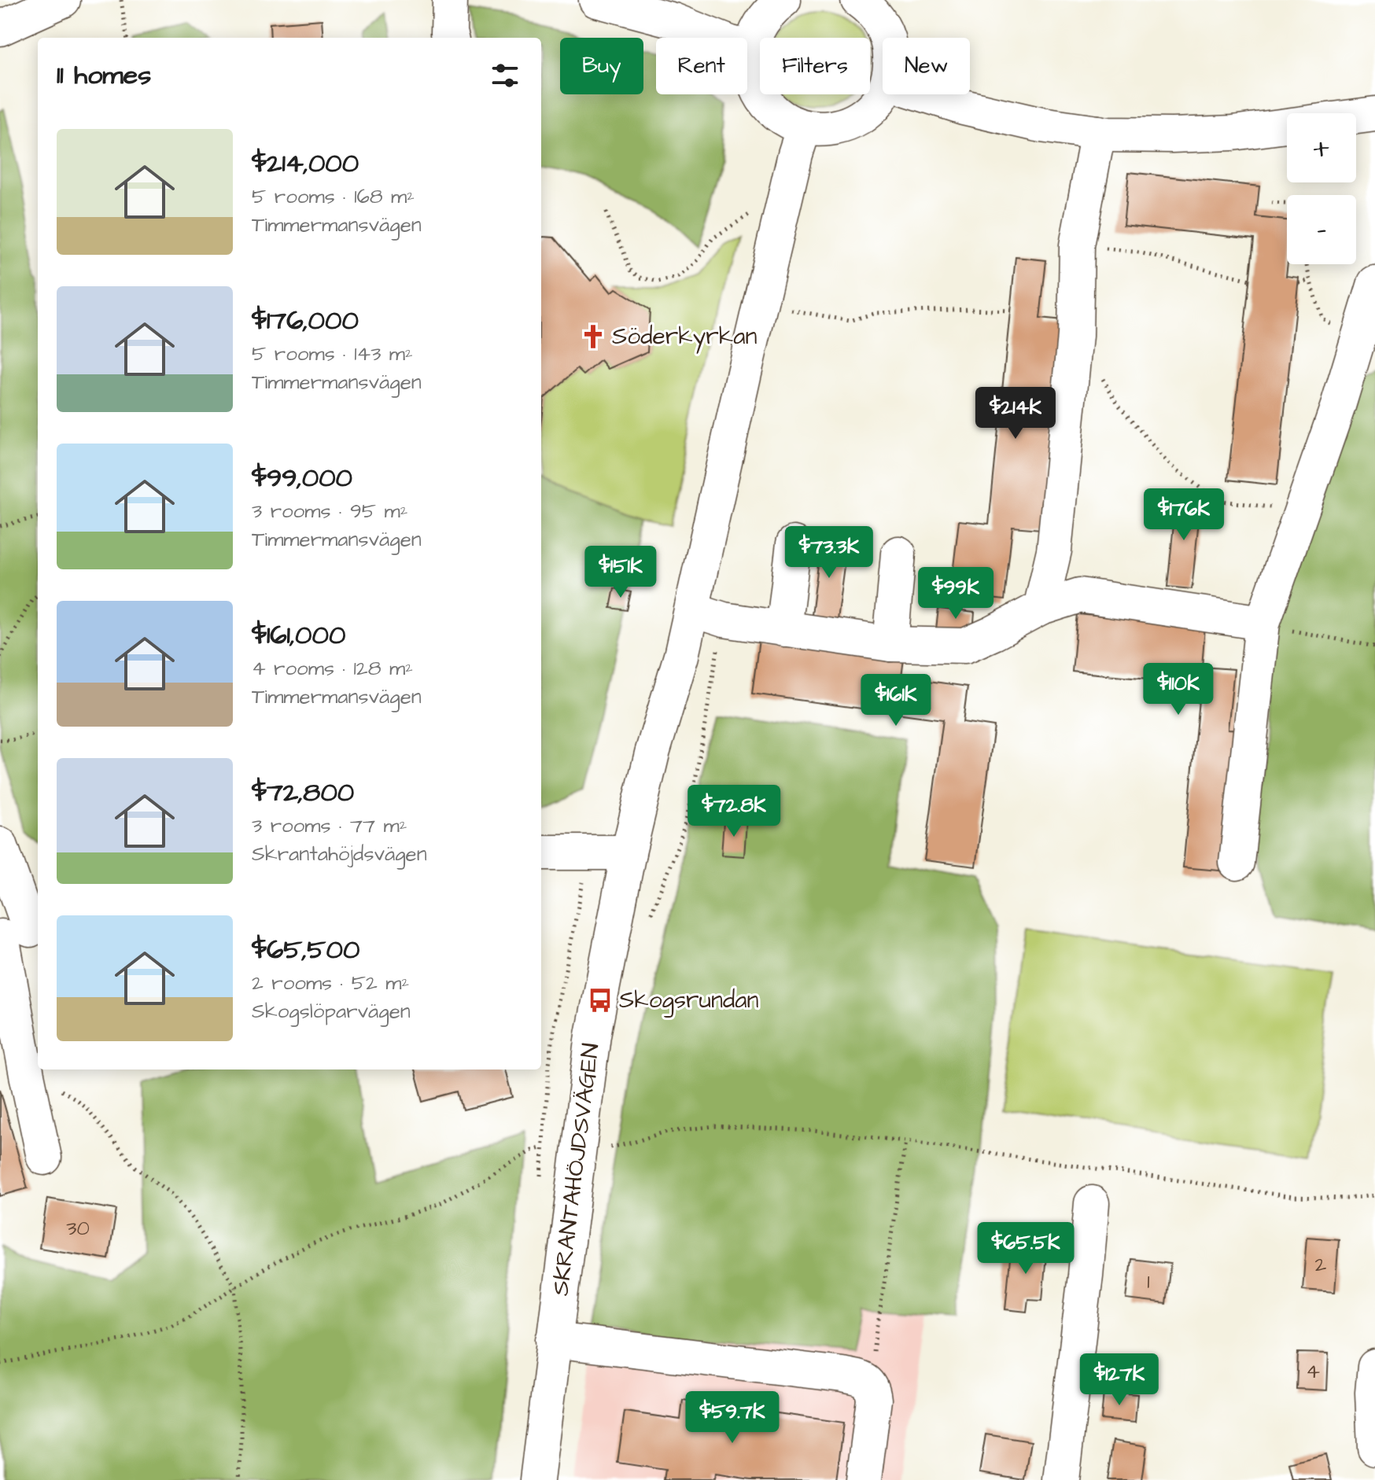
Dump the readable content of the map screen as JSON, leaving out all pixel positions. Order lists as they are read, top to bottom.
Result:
{
  "streets": {
    "street": ["SKRANTAHÖJDSVÄGEN"]
  },
  "places": {
    "church": ["Söderkyrkan"],
    "bus stop": ["Skogsrundan"]
  },
  "house_numbers": [
    "30",
    "2",
    "1",
    "4"
  ],
  "page": {
    "chip": [
      "Buy",
      "Rent",
      "Filters",
      "New"
    ],
    "heading": "11 homes",
    "map_buttons": ["+", "−"],
    "list": [
      {
        "name": "$214,000",
        "note": "5 rooms · 168 m² · Timmermansvägen"
      },
      {
        "name": "$176,000",
        "note": "5 rooms · 143 m² · Timmermansvägen"
      },
      {
        "name": "$99,000",
        "note": "3 rooms · 95 m² · Timmermansvägen"
      },
      {
        "name": "$161,000",
        "note": "4 rooms · 128 m² · Timmermansvägen"
      },
      {
        "name": "$72,800",
        "note": "3 rooms · 77 m² · Skrantahöjdsvägen"
      },
      {
        "name": "$65,500",
        "note": "2 rooms · 52 m² · Skogslöparvägen"
      }
    ],
    "price": [
      "$214K",
      "$176K",
      "$73.3K",
      "$151K",
      "$99K",
      "$110K",
      "$161K",
      "$72.8K",
      "$65.5K",
      "$127K",
      "$59.7K"
    ]
  }
}
